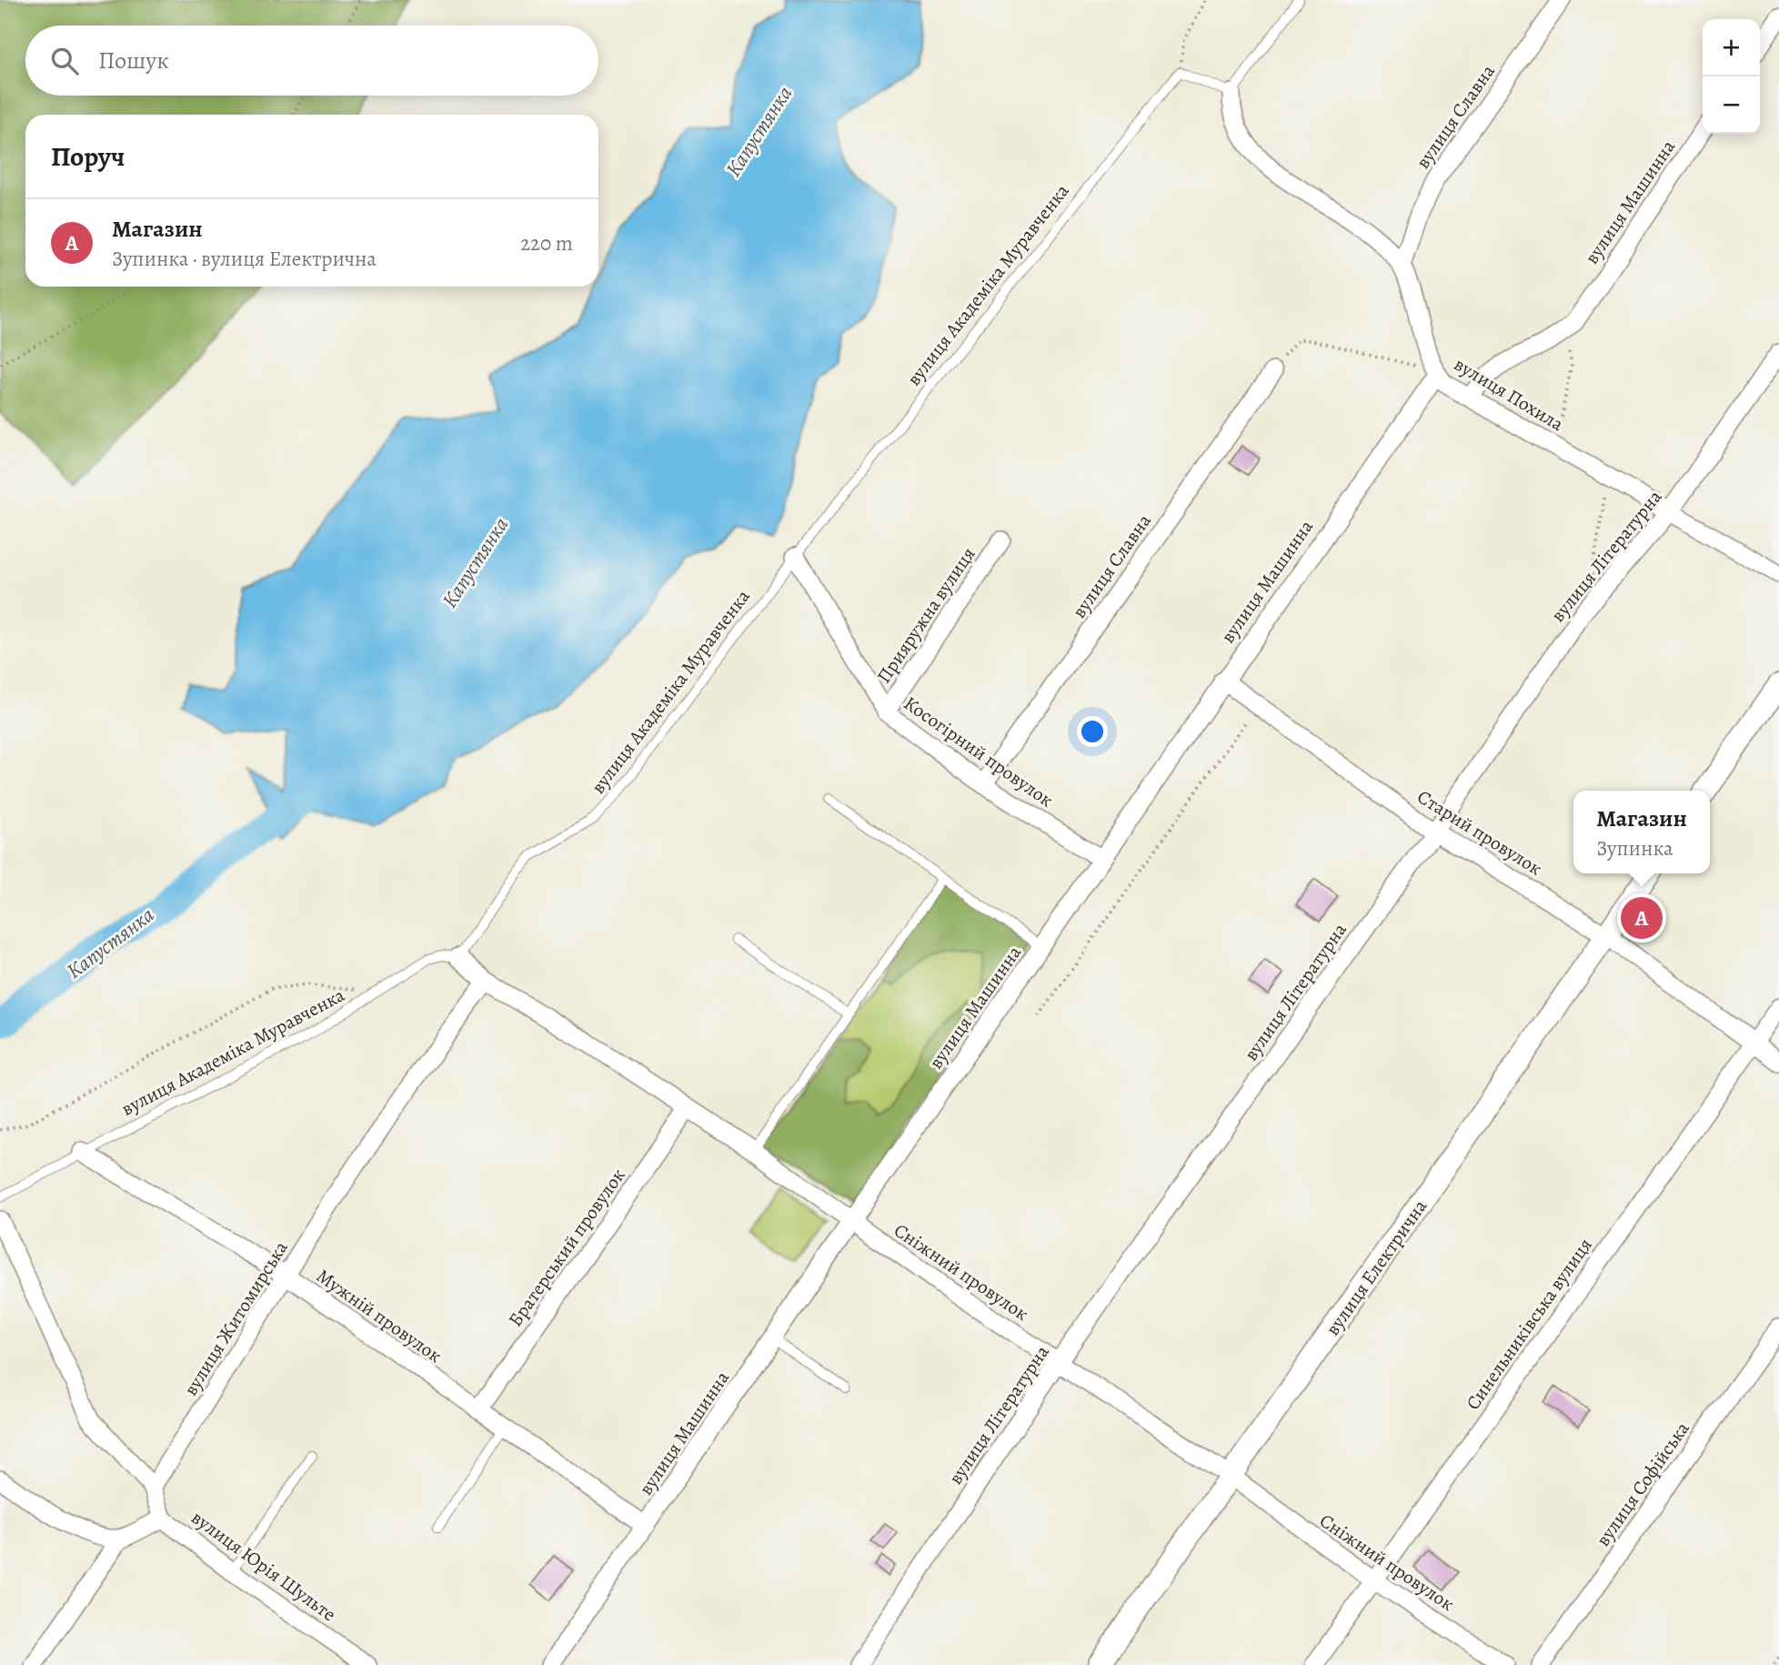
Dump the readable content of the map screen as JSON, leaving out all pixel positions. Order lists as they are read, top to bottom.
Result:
{
  "streets": {
    "street": [
      "вулиця Славна",
      "вулиця Машинна",
      "вулиця Похила",
      "вулиця Літературна",
      "Прияружна вулиця",
      "Косогірний провулок",
      "Старий провулок",
      "Братерський провулок",
      "вулиця Електрична",
      "Сніжний провулок",
      "Мужній провулок",
      "вулиця Житомирська",
      "Синельниківська вулиця",
      "вулиця Софійська",
      "вулиця Юрія Шульте"
    ],
    "lane": ["вулиця Академіка Муравченка"]
  },
  "crossings": [
    ["вулиця Славна", "вулиця Похила"],
    ["вулиця Славна", "Косогірний провулок"],
    ["вулиця Машинна", "вулиця Похила"],
    ["вулиця Машинна", "Косогірний провулок"],
    ["вулиця Машинна", "Старий провулок"],
    ["вулиця Машинна", "Сніжний провулок"],
    ["вулиця Машинна", "Мужній провулок"],
    ["вулиця Академіка Муравченка", "Косогірний провулок"],
    ["вулиця Академіка Муравченка", "Сніжний провулок"],
    ["вулиця Академіка Муравченка", "Мужній провулок"],
    ["вулиця Похила", "вулиця Літературна"],
    ["вулиця Літературна", "Старий провулок"],
    ["вулиця Літературна", "Сніжний провулок"],
    ["Прияружна вулиця", "Косогірний провулок"],
    ["Старий провулок", "вулиця Електрична"],
    ["Старий провулок", "Синельниківська вулиця"],
    ["Братерський провулок", "Сніжний провулок"],
    ["Братерський провулок", "Мужній провулок"],
    ["вулиця Електрична", "Сніжний провулок"],
    ["Сніжний провулок", "вулиця Житомирська"],
    ["Сніжний провулок", "Синельниківська вулиця"],
    ["Мужній провулок", "вулиця Житомирська"]
  ],
  "water": ["Капустянка"],
  "page": {
    "map_buttons": ["+", "−"],
    "search": "Пошук",
    "heading": "Поруч",
    "list": [
      {
        "mark": "A",
        "name": "Магазин",
        "note": "Зупинка · вулиця Електрична",
        "value": "220 m"
      }
    ],
    "popup": ["Магазин", "Зупинка"],
    "pins": "A"
  }
}
